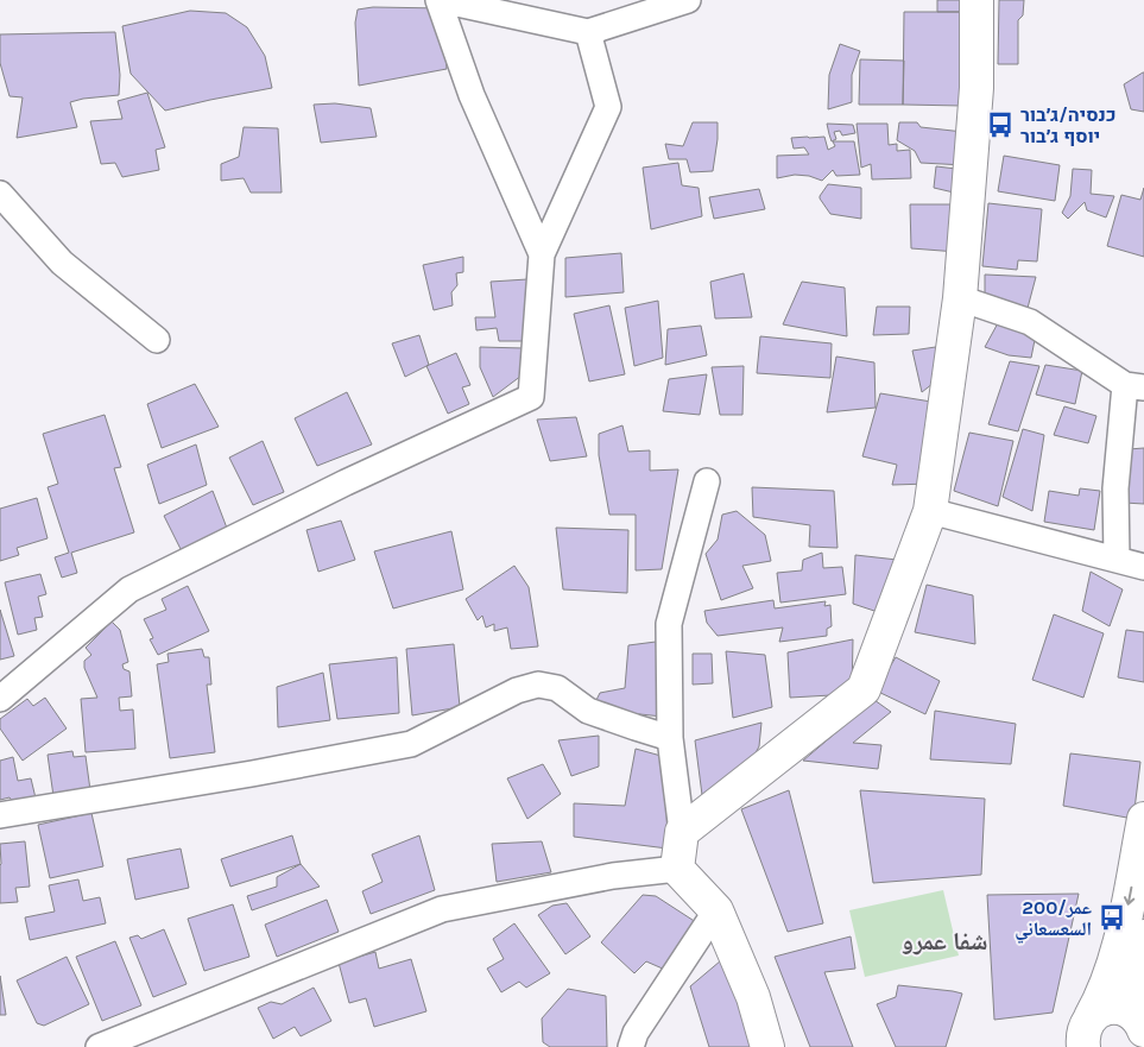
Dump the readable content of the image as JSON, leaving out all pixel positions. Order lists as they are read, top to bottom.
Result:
{
  "districts": ["شفا عمرو"],
  "places": {
    "bus stop": ["כנסיה/ג׳בור יוסף ג׳בור", "200/عمر السعسعاني"]
  }
}
